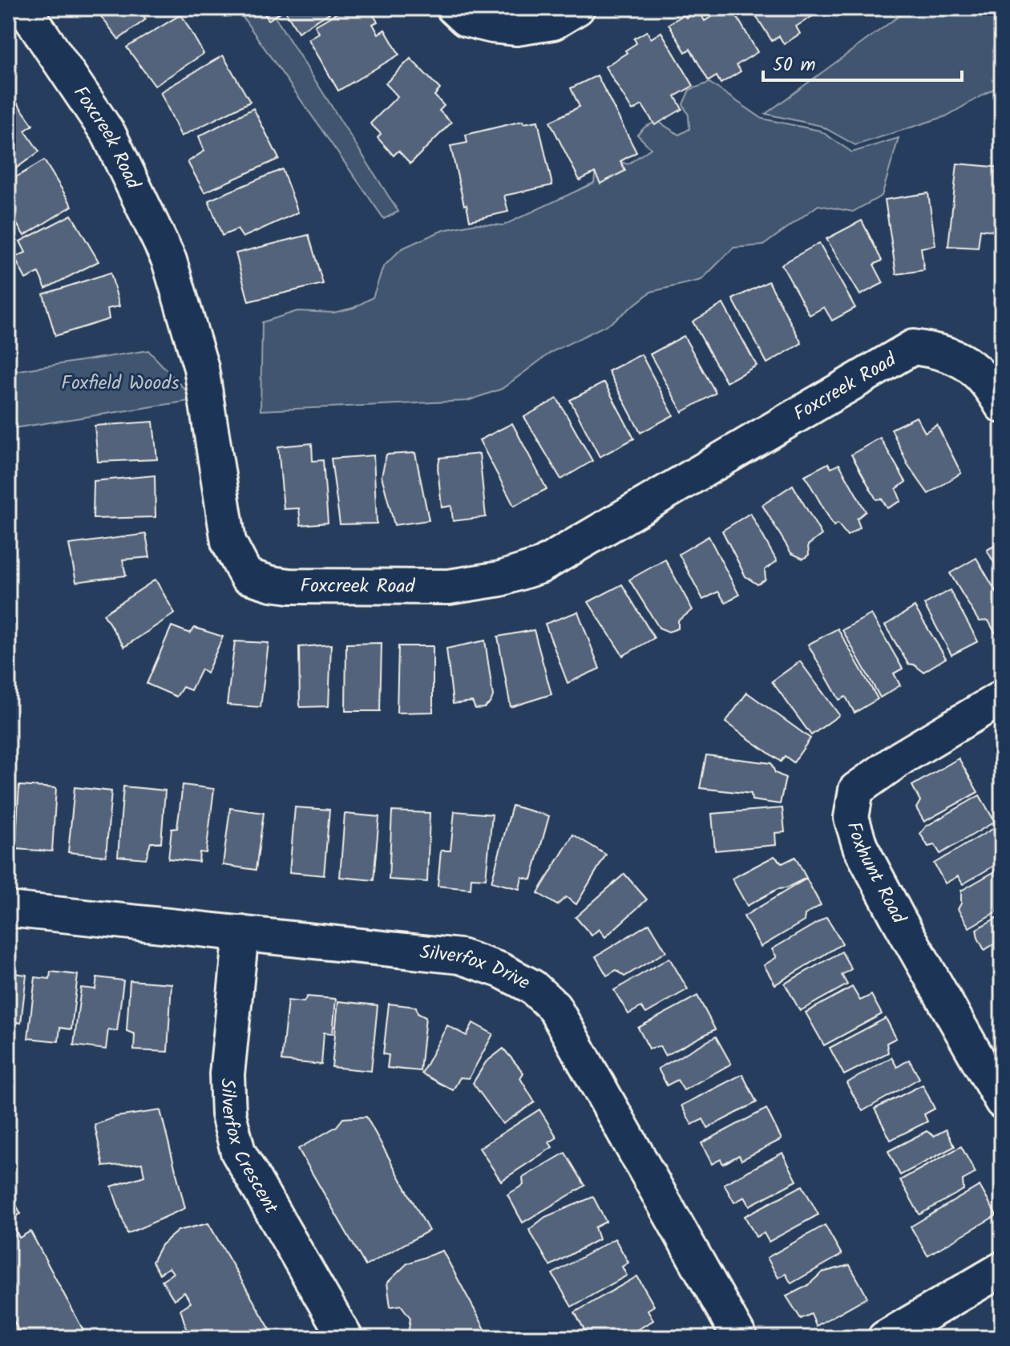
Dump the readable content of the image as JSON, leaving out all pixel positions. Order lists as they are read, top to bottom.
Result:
{
  "streets": {
    "street": [
      "Foxcreek Road",
      "Foxhunt Road",
      "Silverfox Drive",
      "Silverfox Crescent"
    ]
  },
  "crossings": [
    ["Silverfox Drive", "Silverfox Crescent"]
  ],
  "parks": ["Foxfield Woods"],
  "scale_bar": "50 m"
}
